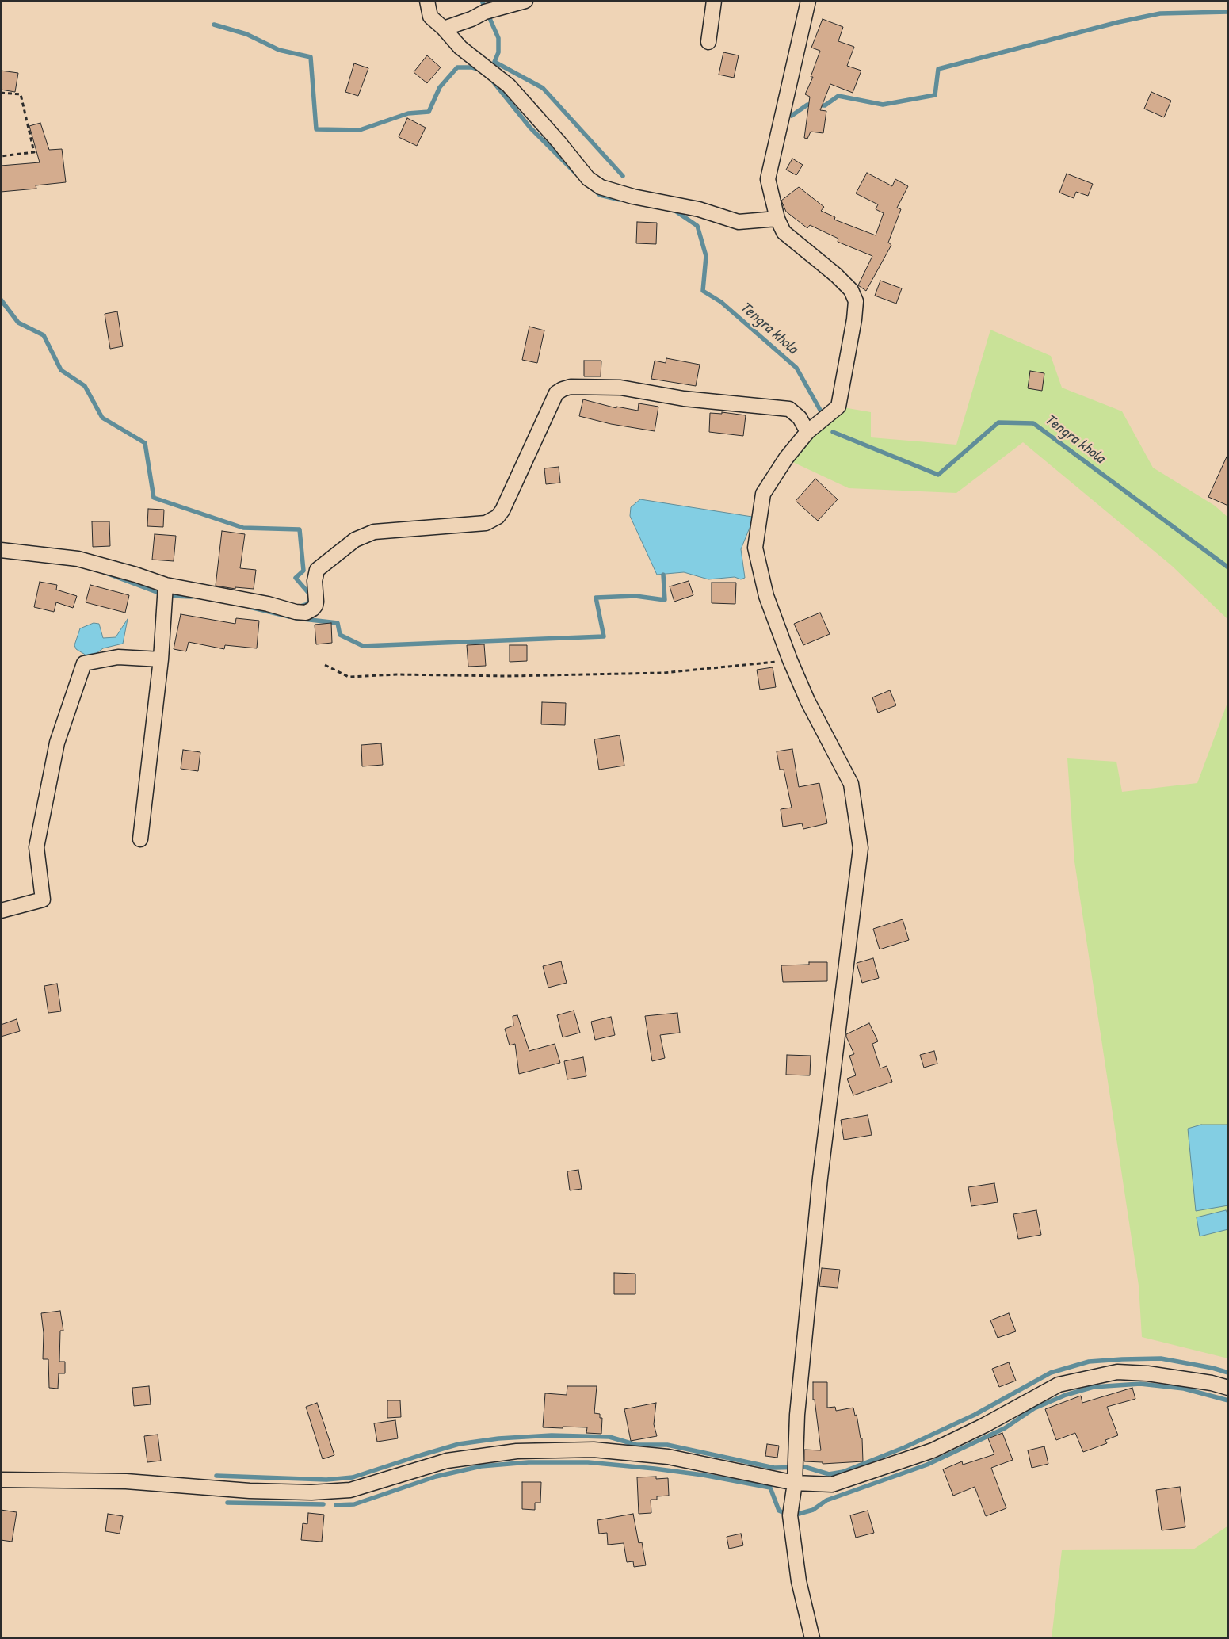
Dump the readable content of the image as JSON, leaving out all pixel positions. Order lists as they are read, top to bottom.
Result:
{
  "water": ["Tengra khola"]
}
